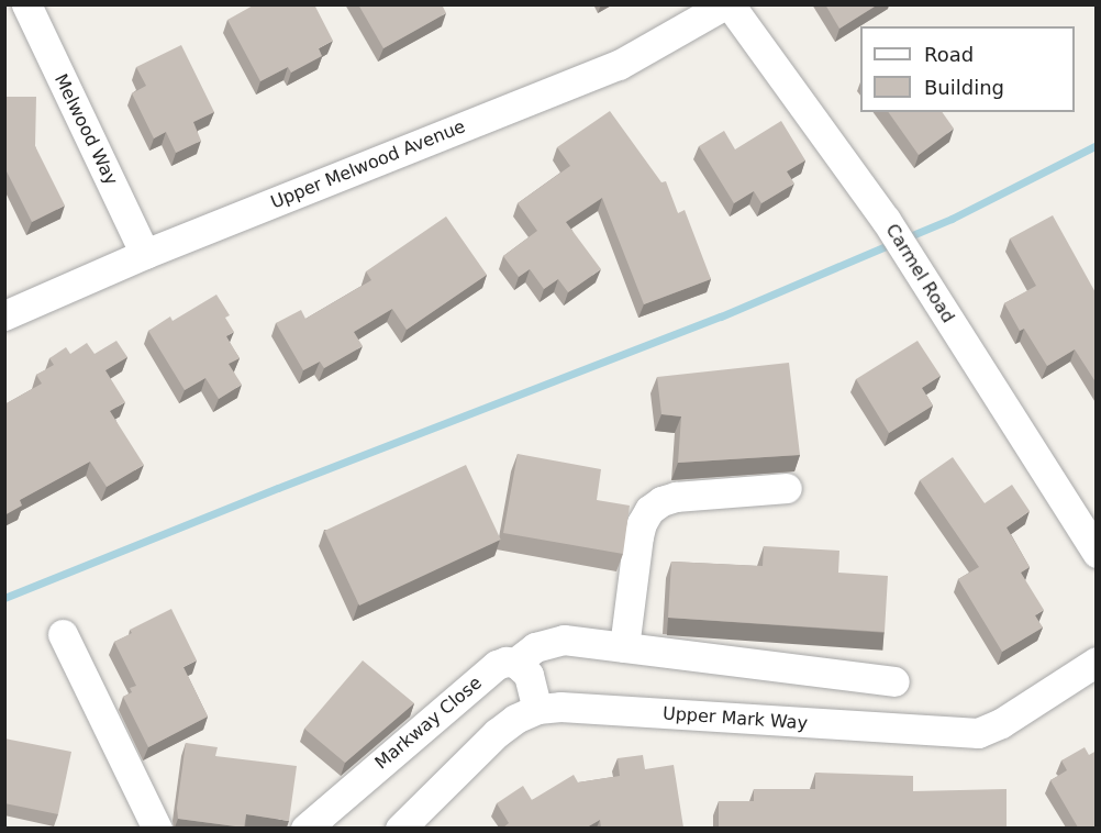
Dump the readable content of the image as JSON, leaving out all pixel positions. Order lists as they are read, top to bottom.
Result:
{
  "streets": {
    "street": [
      "Melwood Way",
      "Upper Melwood Avenue",
      "Carmel Road",
      "Upper Mark Way",
      "Markway Close"
    ]
  },
  "crossings": [
    ["Melwood Way", "Upper Melwood Avenue"],
    ["Upper Melwood Avenue", "Carmel Road"]
  ],
  "legend": ["Road", "Building"]
}
